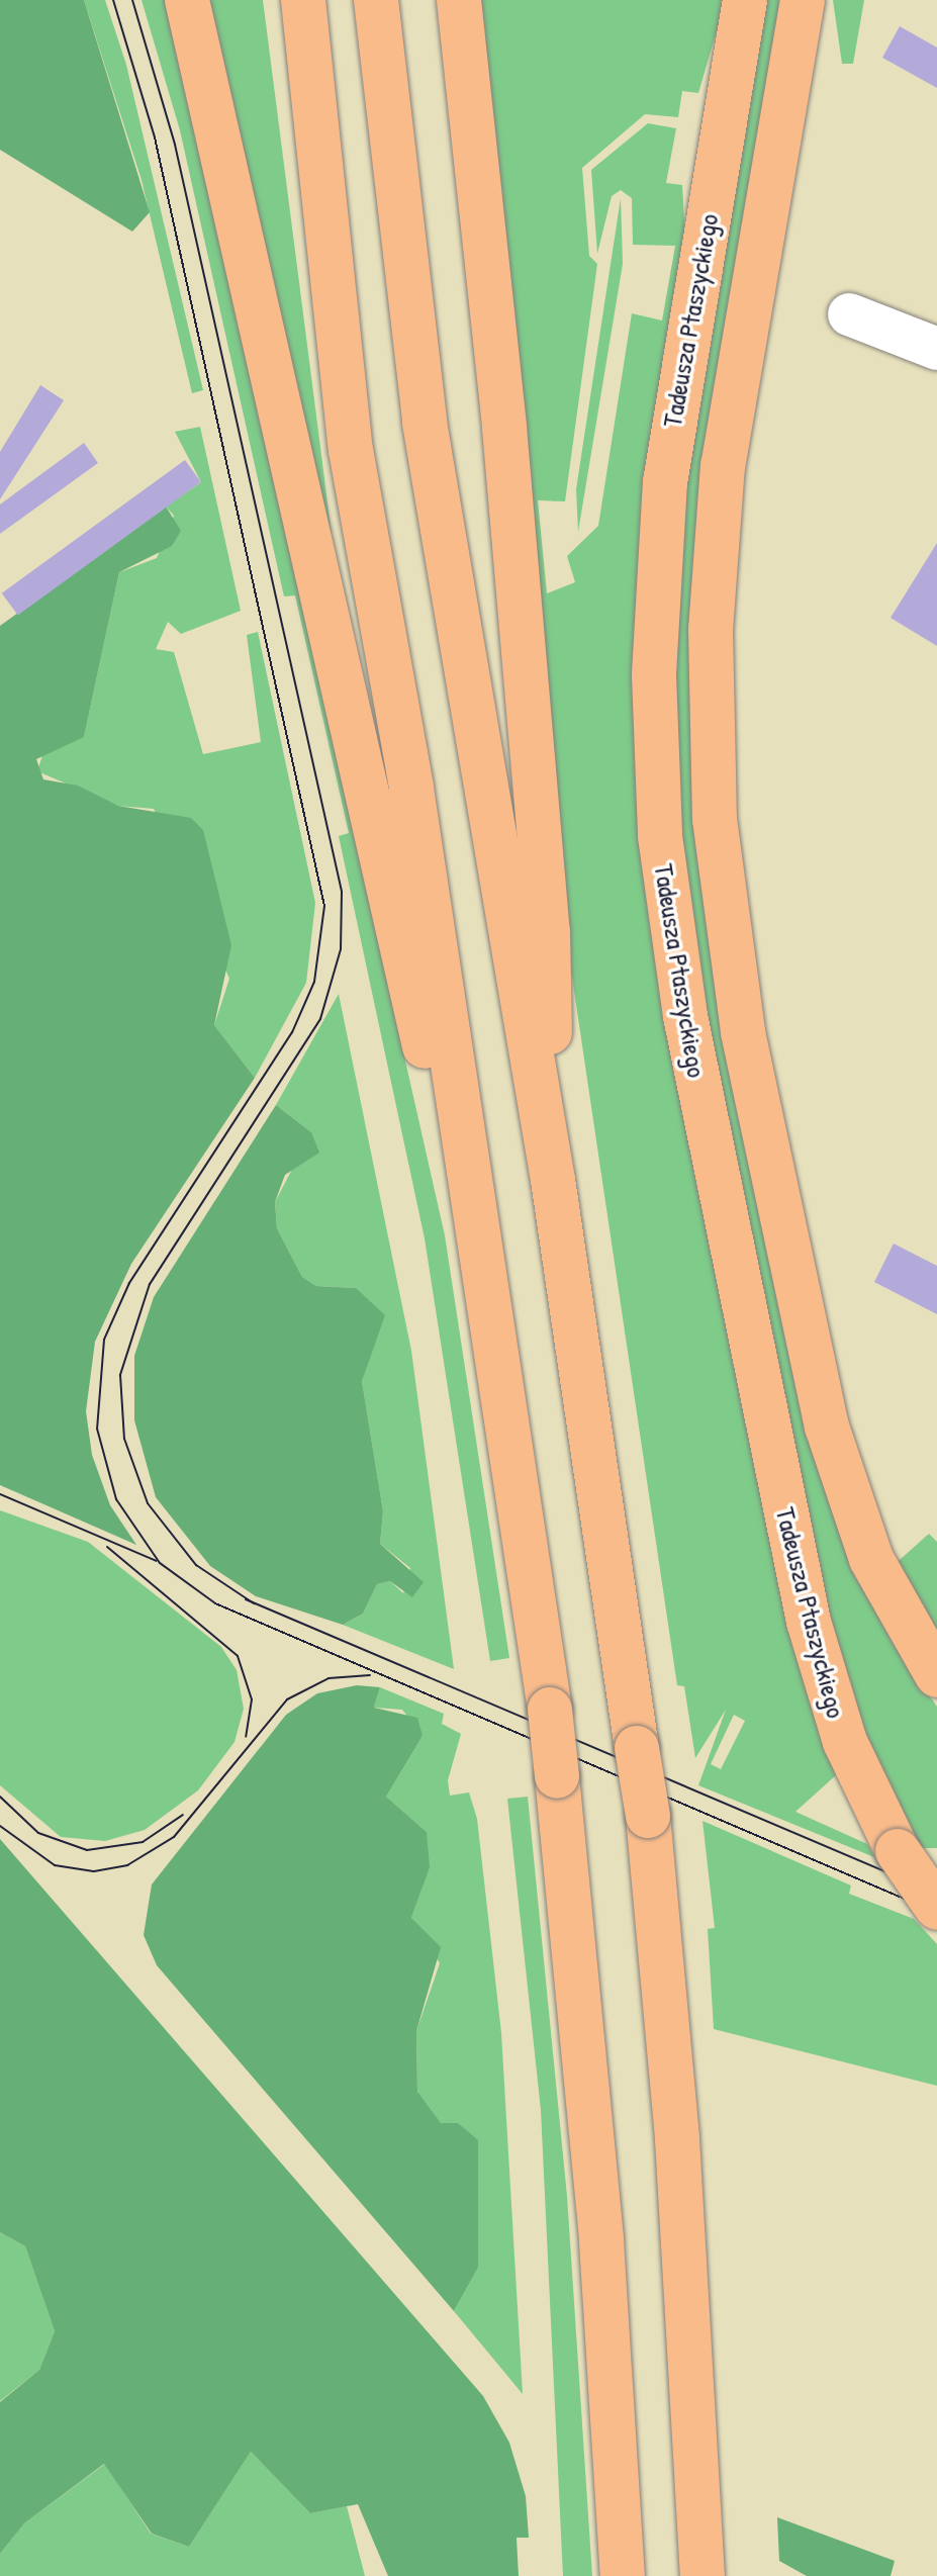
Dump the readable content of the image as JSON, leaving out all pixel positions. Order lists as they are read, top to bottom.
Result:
{
  "streets": {
    "main road": ["Tadeusza Ptaszyckiego"]
  }
}
